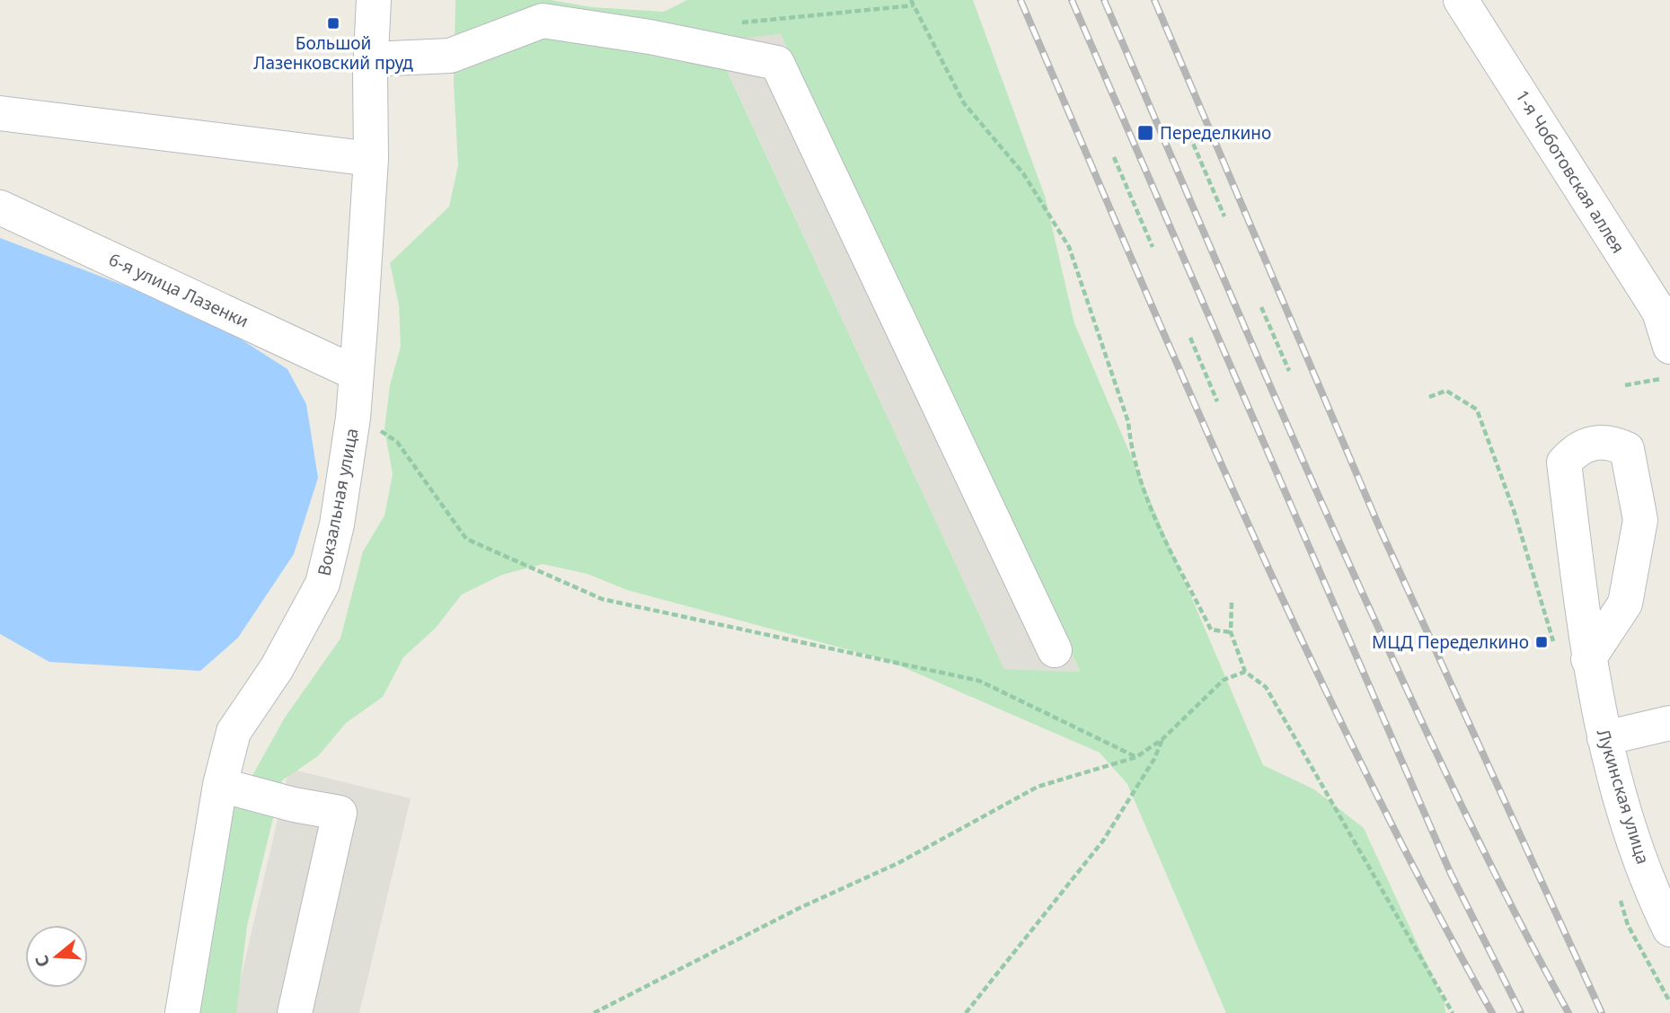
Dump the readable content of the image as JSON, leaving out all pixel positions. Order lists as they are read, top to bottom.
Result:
{
  "streets": {
    "street": [
      "1-я Чоботовская аллея",
      "6-я улица Лазенки",
      "Вокзальная улица",
      "Лукинская улица"
    ]
  },
  "crossings": [
    ["6-я улица Лазенки", "Вокзальная улица"]
  ],
  "places": {
    "transit": ["Большой Лазенковский пруд", "Переделкино", "МЦД Переделкино"]
  },
  "north": "left"
}
